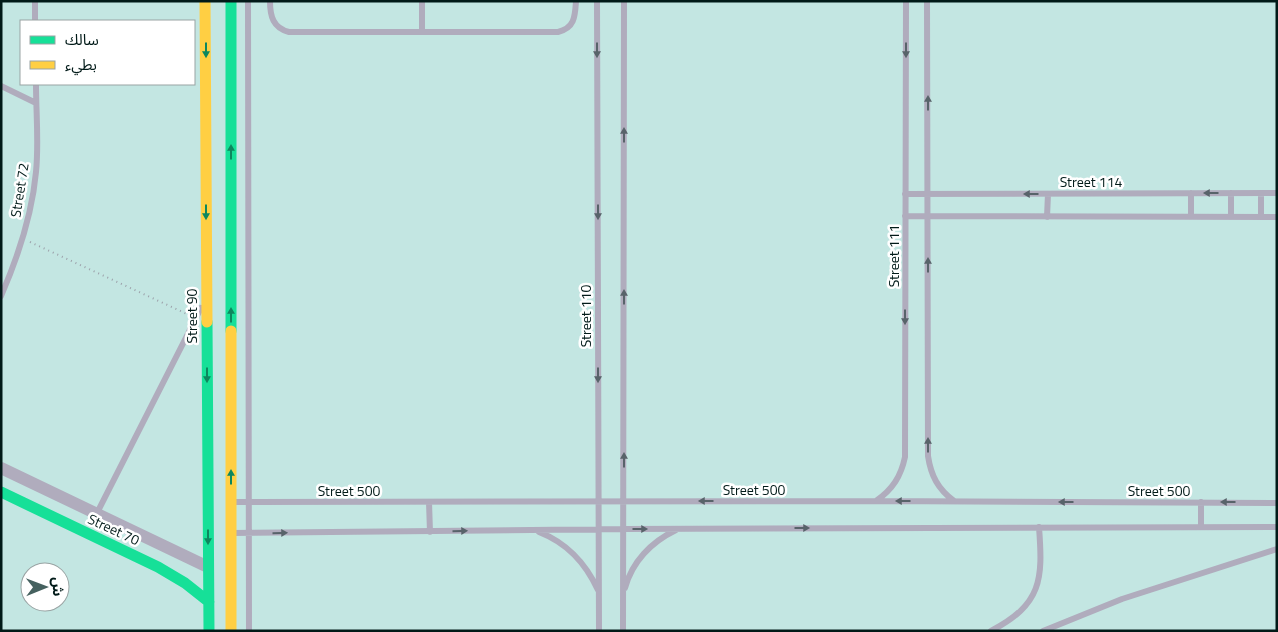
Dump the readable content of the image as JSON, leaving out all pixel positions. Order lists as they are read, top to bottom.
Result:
{
  "streets": {
    "street": ["Street 90", "Street 70"],
    "lane": [
      "Street 114",
      "Street 72",
      "Street 111",
      "Street 110",
      "Street 500"
    ]
  },
  "crossings": [
    ["Street 114", "Street 111"],
    ["Street 111", "Street 500"],
    ["Street 90", "Street 70"],
    ["Street 110", "Street 500"]
  ],
  "legend": ["سالك", "بطيء"],
  "north": "right"
}
